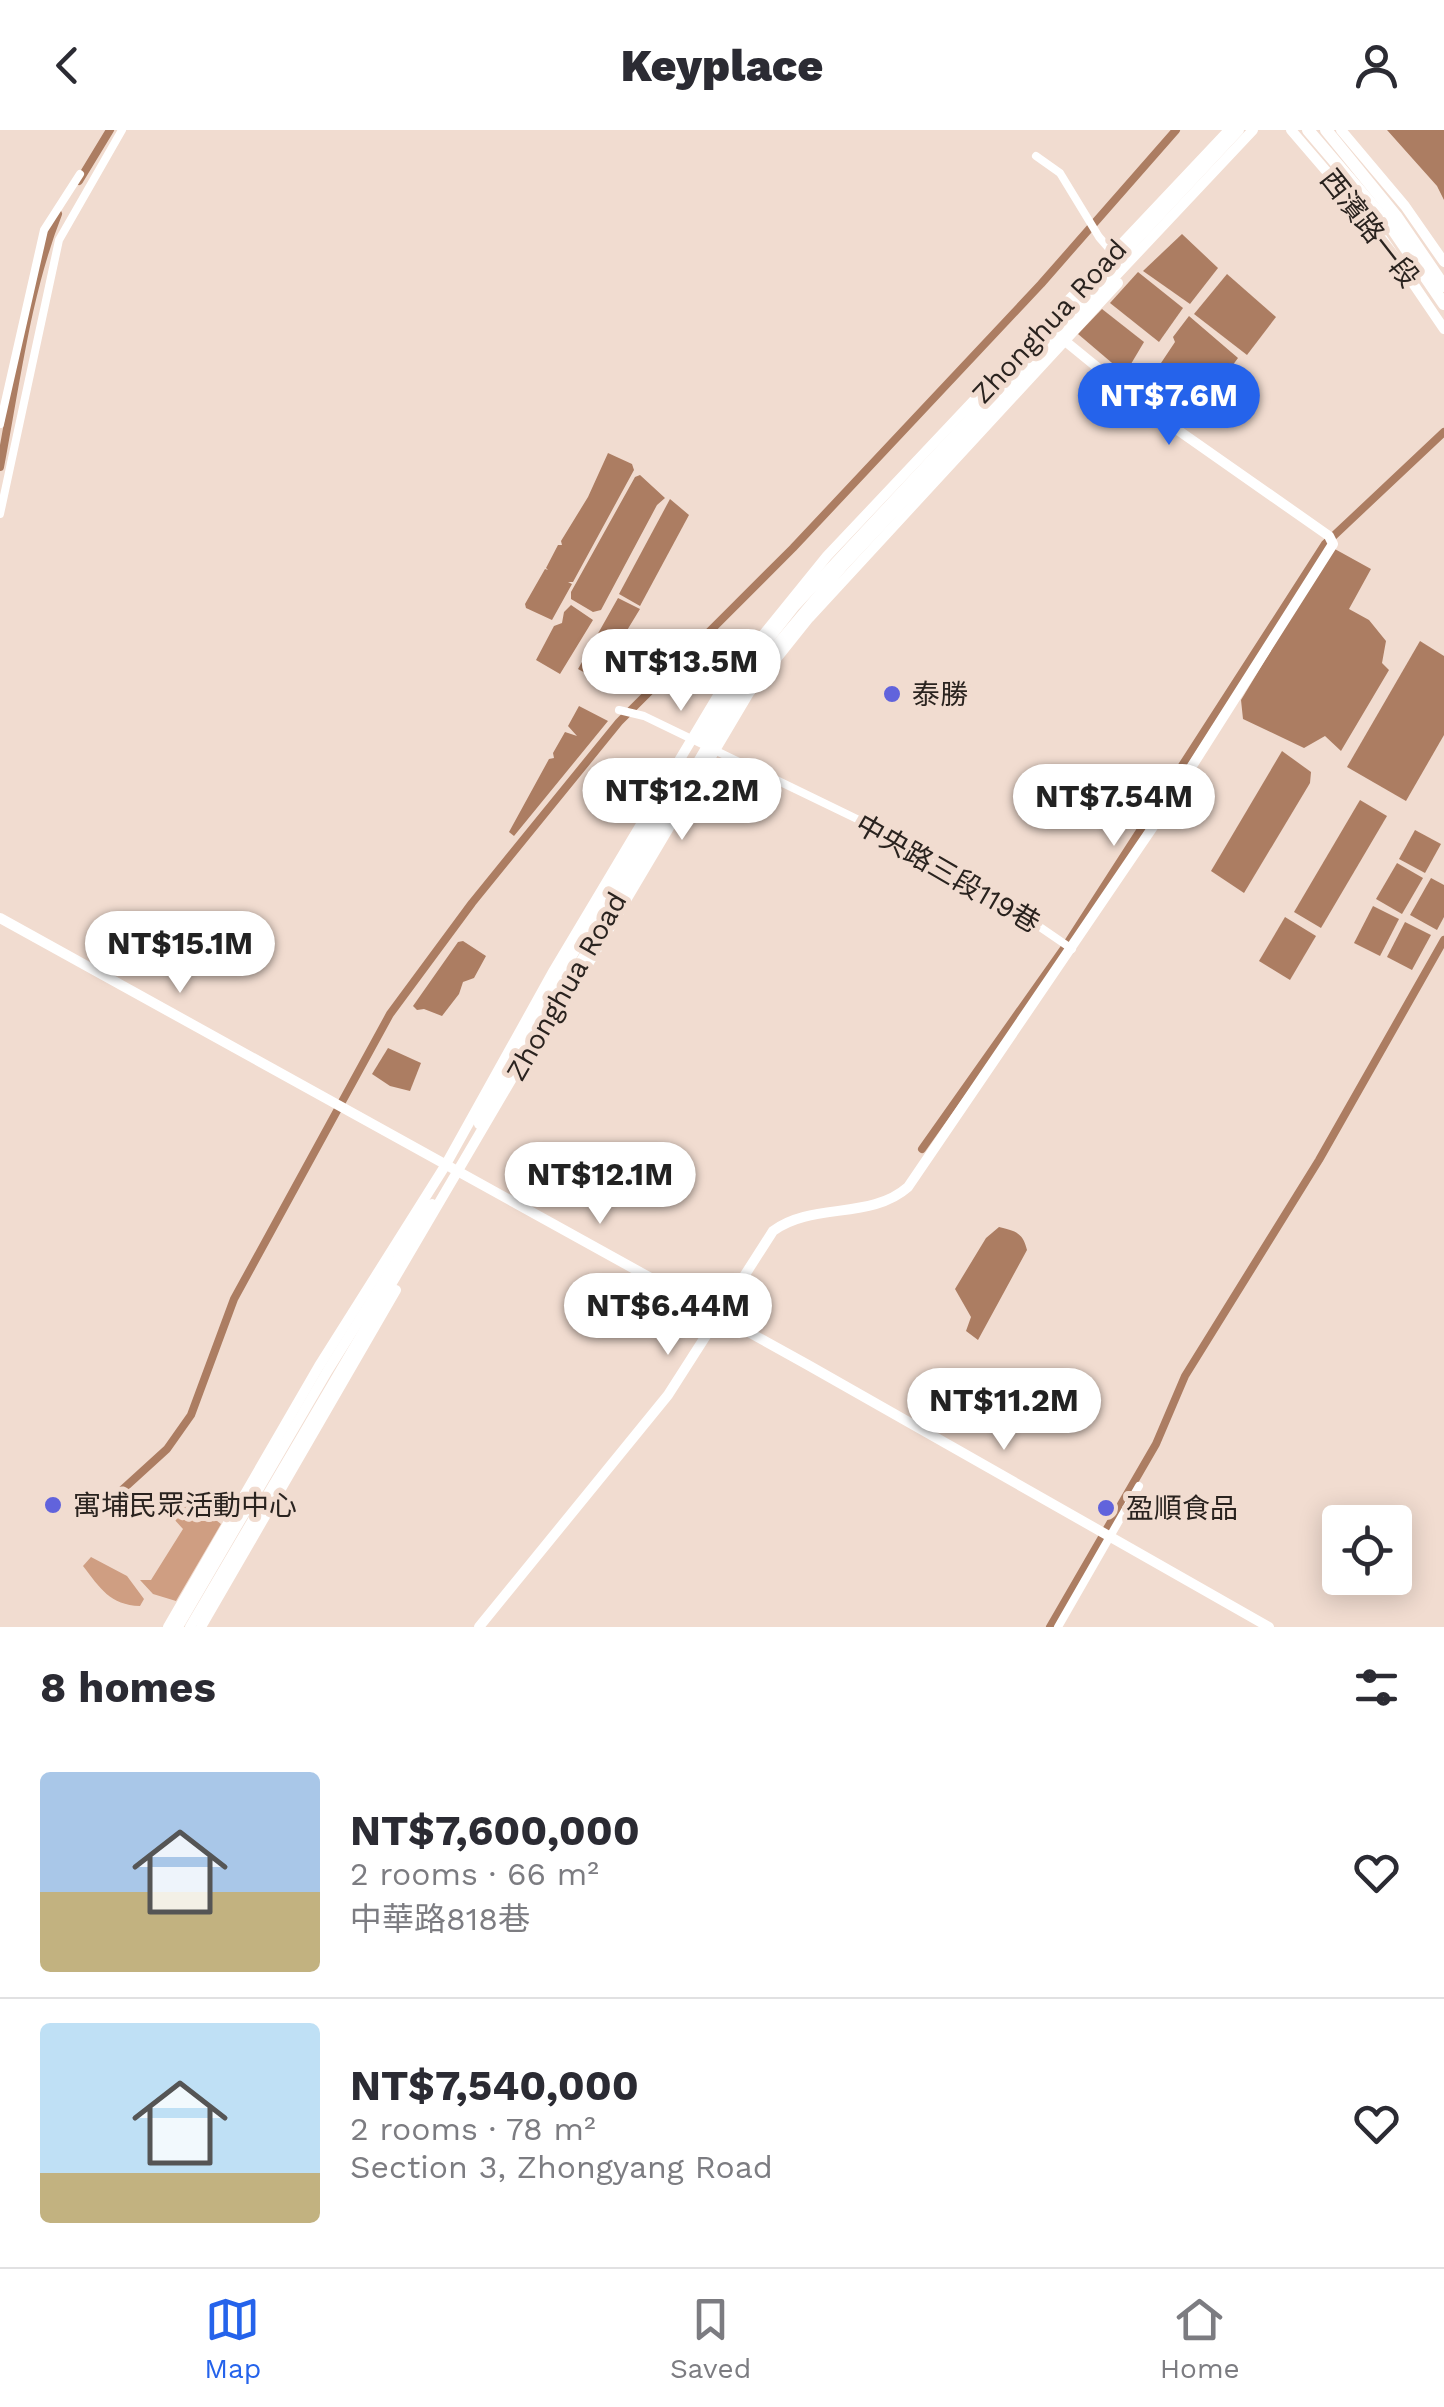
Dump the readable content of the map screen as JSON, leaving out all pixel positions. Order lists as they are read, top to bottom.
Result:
{
  "streets": {
    "main road": ["西濱路一段", "Zhonghua Road"],
    "street": ["中央路三段119巷"]
  },
  "crossings": [
    ["Zhonghua Road", "中央路三段119巷"]
  ],
  "places": ["泰勝", "寓埔民眾活動中心", "盈順食品"],
  "page": {
    "header": "Keyplace",
    "price": [
      "NT$7.6M",
      "NT$13.5M",
      "NT$12.2M",
      "NT$7.54M",
      "NT$15.1M",
      "NT$12.1M",
      "NT$6.44M",
      "NT$11.2M"
    ],
    "heading": "8 homes",
    "list": [
      {
        "name": "NT$7,600,000",
        "note": "2 rooms · 66 m² · 中華路818巷"
      },
      {
        "name": "NT$7,540,000",
        "note": "2 rooms · 78 m² · Section 3, Zhongyang Road"
      }
    ],
    "tabs": ["Map", "Saved", "Home"]
  }
}
